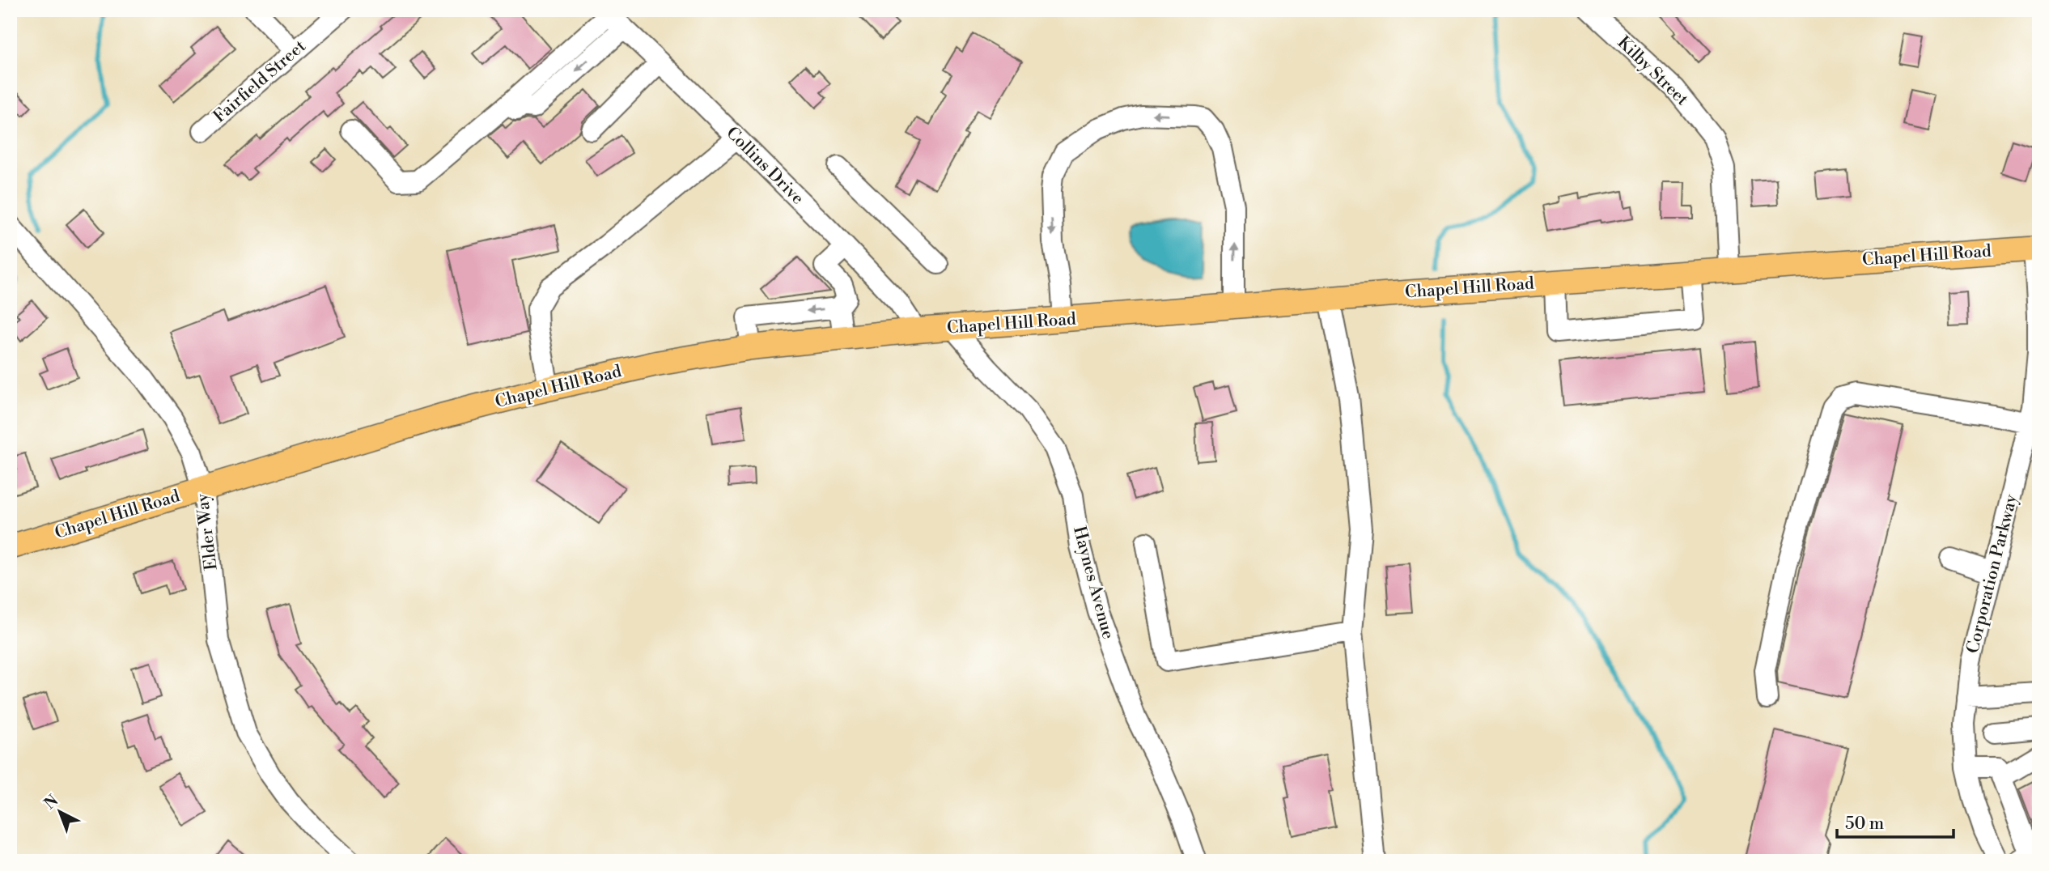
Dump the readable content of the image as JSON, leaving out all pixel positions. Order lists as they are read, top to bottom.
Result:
{
  "streets": {
    "main road": ["Chapel Hill Road"],
    "street": [
      "Kilby Street",
      "Fairfield Street",
      "Collins Drive",
      "Elder Way",
      "Corporation Parkway",
      "Haynes Avenue"
    ]
  },
  "crossings": [
    ["Kilby Street", "Chapel Hill Road"],
    ["Collins Drive", "Chapel Hill Road"],
    ["Chapel Hill Road", "Elder Way"],
    ["Chapel Hill Road", "Corporation Parkway"],
    ["Chapel Hill Road", "Haynes Avenue"]
  ],
  "scale_bar": "50 m",
  "north": "top left"
}
